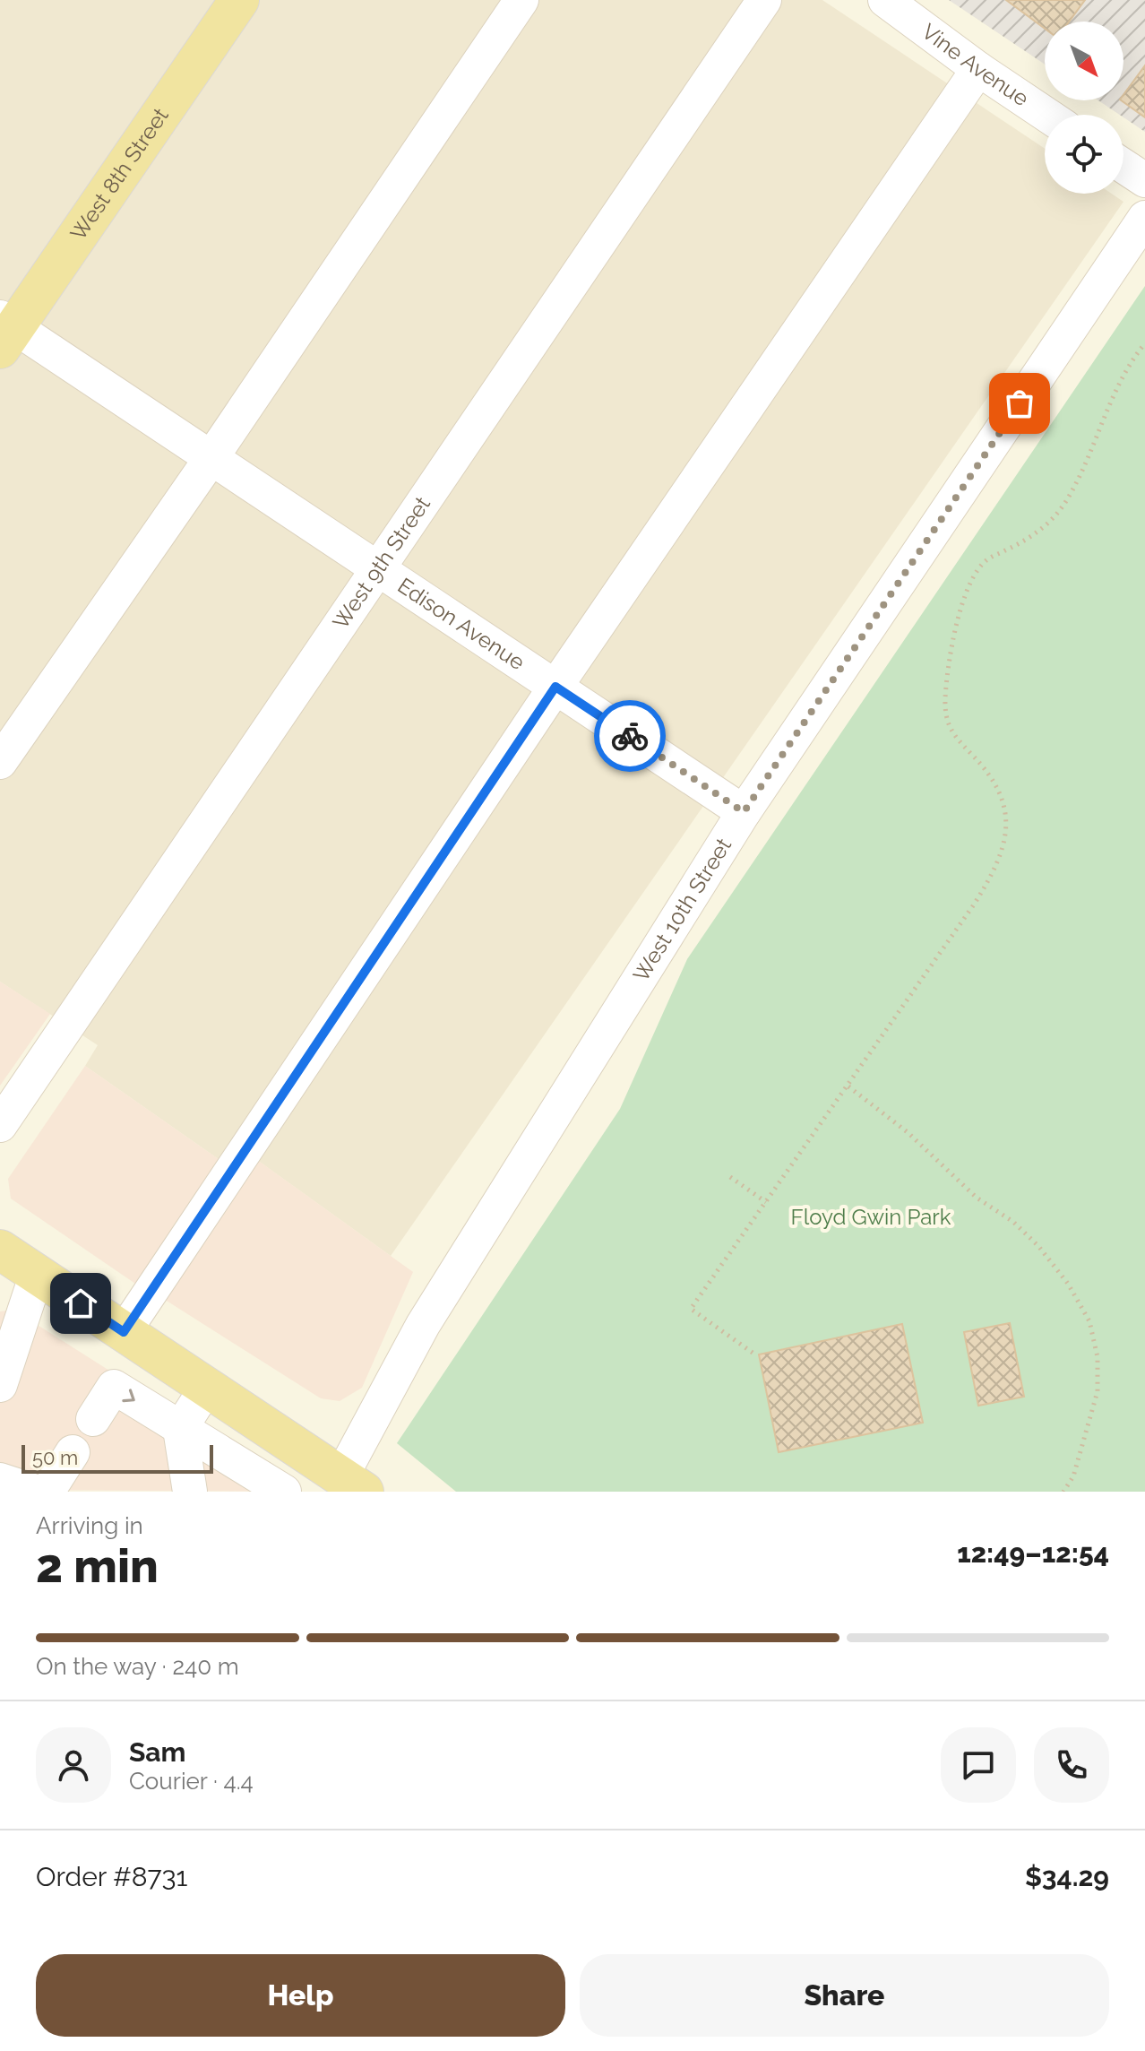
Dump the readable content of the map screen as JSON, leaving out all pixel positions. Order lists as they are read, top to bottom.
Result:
{
  "streets": {
    "main road": ["West 8th Street"],
    "street": [
      "Vine Avenue",
      "West 9th Street",
      "Edison Avenue",
      "West 10th Street"
    ]
  },
  "crossings": [
    ["West 8th Street", "Edison Avenue"],
    ["West 9th Street", "Edison Avenue"],
    ["Edison Avenue", "West 10th Street"]
  ],
  "parks": ["Floyd Gwin Park"],
  "scale_bar": "50 m",
  "north": "bottom right",
  "page": {
    "scale": "50 m",
    "heading": ["2 min", "Arriving in", "12:49–12:54"],
    "panel": [
      "Sam",
      "Courier · 4.4",
      "Order #8731",
      "$34.29"
    ],
    "bar": "On the way · 240 m",
    "buttons": ["Help", "Share"]
  }
}
